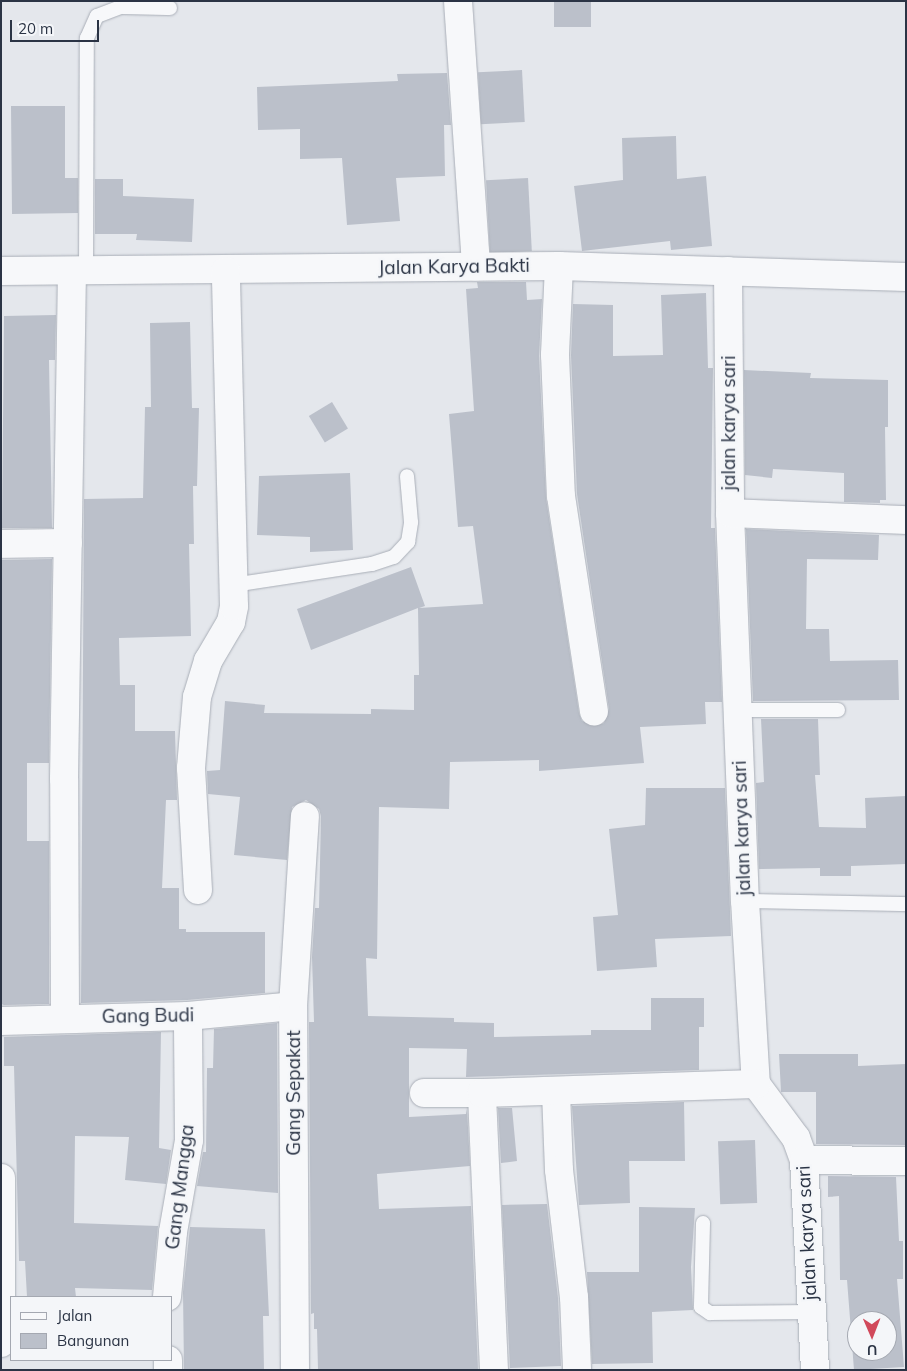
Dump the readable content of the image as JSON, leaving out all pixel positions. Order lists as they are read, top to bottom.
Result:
{
  "streets": {
    "street": [
      "Jalan Karya Bakti",
      "jalan karya sari",
      "Gang Budi",
      "Gang Sepakat",
      "Gang Mangga"
    ]
  },
  "crossings": [
    ["Jalan Karya Bakti", "jalan karya sari"],
    ["Gang Budi", "Gang Sepakat"],
    ["Gang Budi", "Gang Mangga"]
  ],
  "legend": ["Jalan", "Bangunan"],
  "scale_bar": "20 m",
  "north": "bottom"
}
